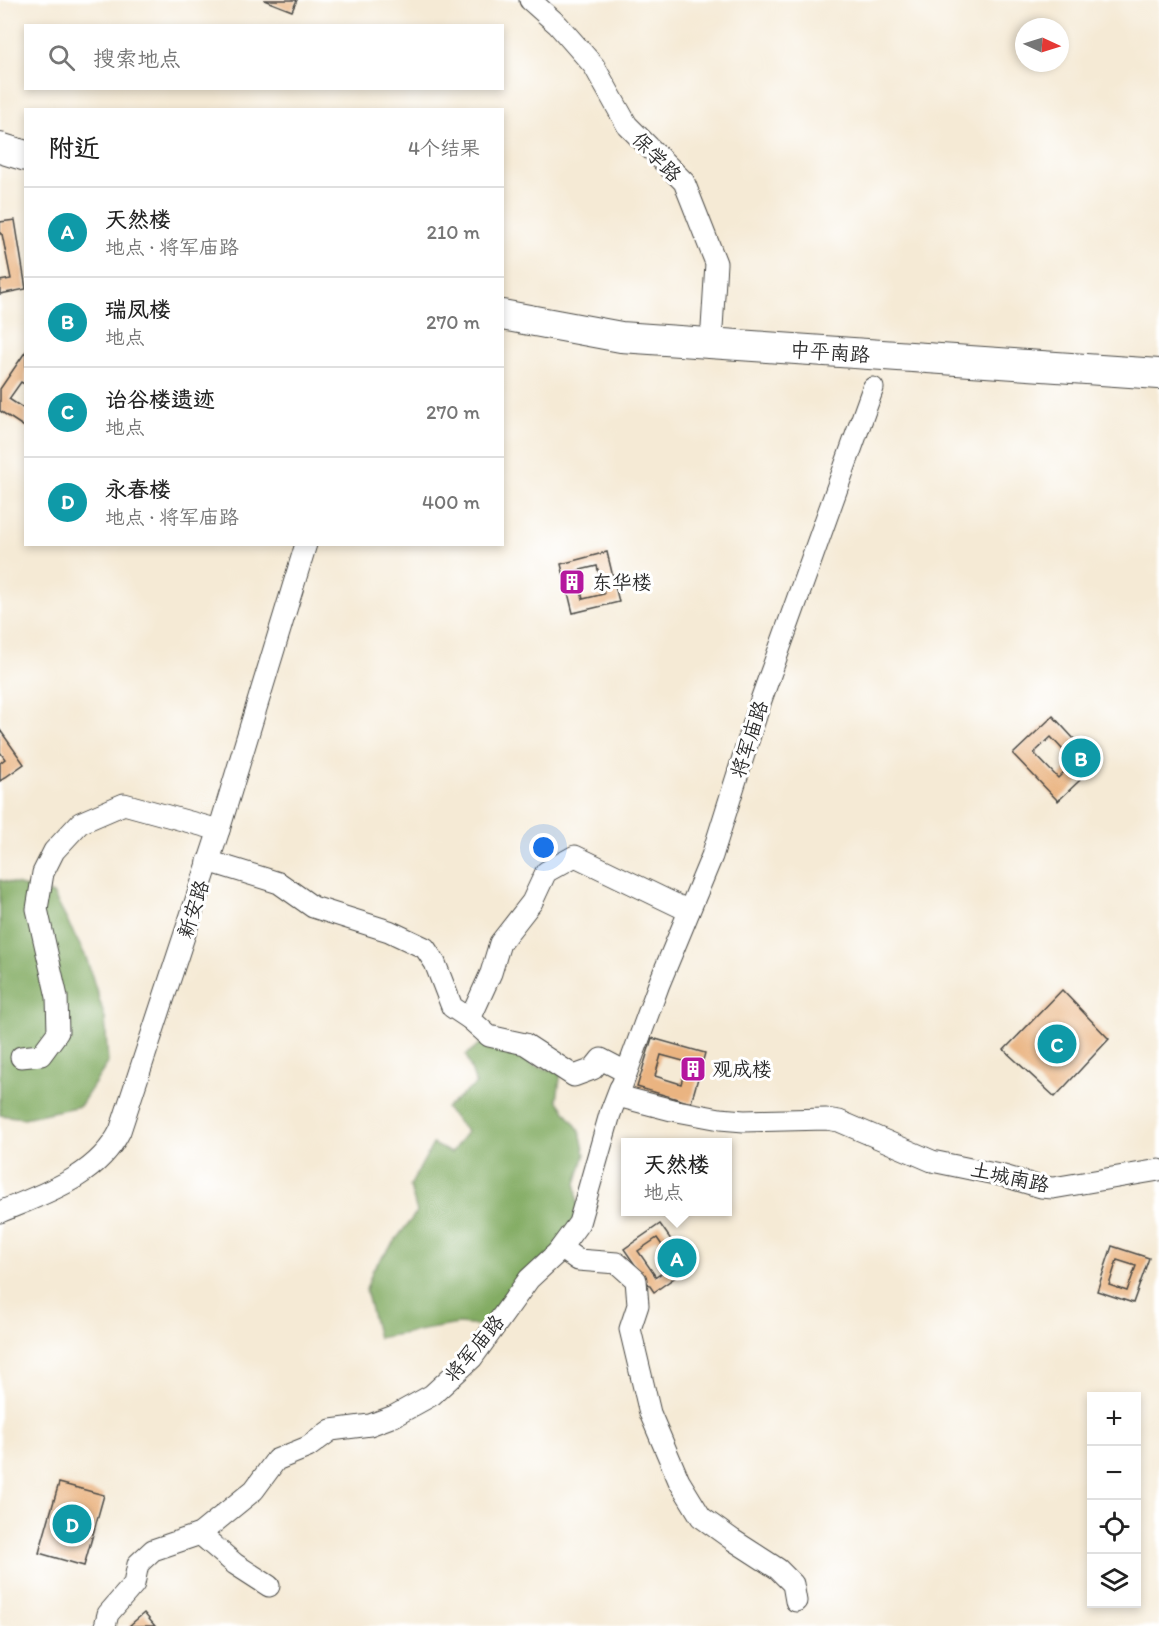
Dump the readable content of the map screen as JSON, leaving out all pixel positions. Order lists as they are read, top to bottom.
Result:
{
  "streets": {
    "highway": ["中平南路"],
    "street": [
      "保学路",
      "将军庙路",
      "新安路",
      "土城南路"
    ]
  },
  "crossings": [
    ["保学路", "中平南路"],
    ["将军庙路", "土城南路"]
  ],
  "places": {
    "building": ["东华楼", "观成楼"]
  },
  "north": "right",
  "page": {
    "search": "搜索地点",
    "heading": ["附近", "4个结果"],
    "list": [
      {
        "mark": "A",
        "name": "天然楼",
        "note": "地点 · 将军庙路",
        "value": "210 m"
      },
      {
        "mark": "B",
        "name": "瑞凤楼",
        "note": "地点",
        "value": "270 m"
      },
      {
        "mark": "C",
        "name": "诒谷楼遗迹",
        "note": "地点",
        "value": "270 m"
      },
      {
        "mark": "D",
        "name": "永春楼",
        "note": "地点 · 将军庙路",
        "value": "400 m"
      }
    ],
    "pins": [
      "B",
      "C",
      "A",
      "D"
    ],
    "popup": ["天然楼", "地点"],
    "map_buttons": ["+", "−"]
  }
}
